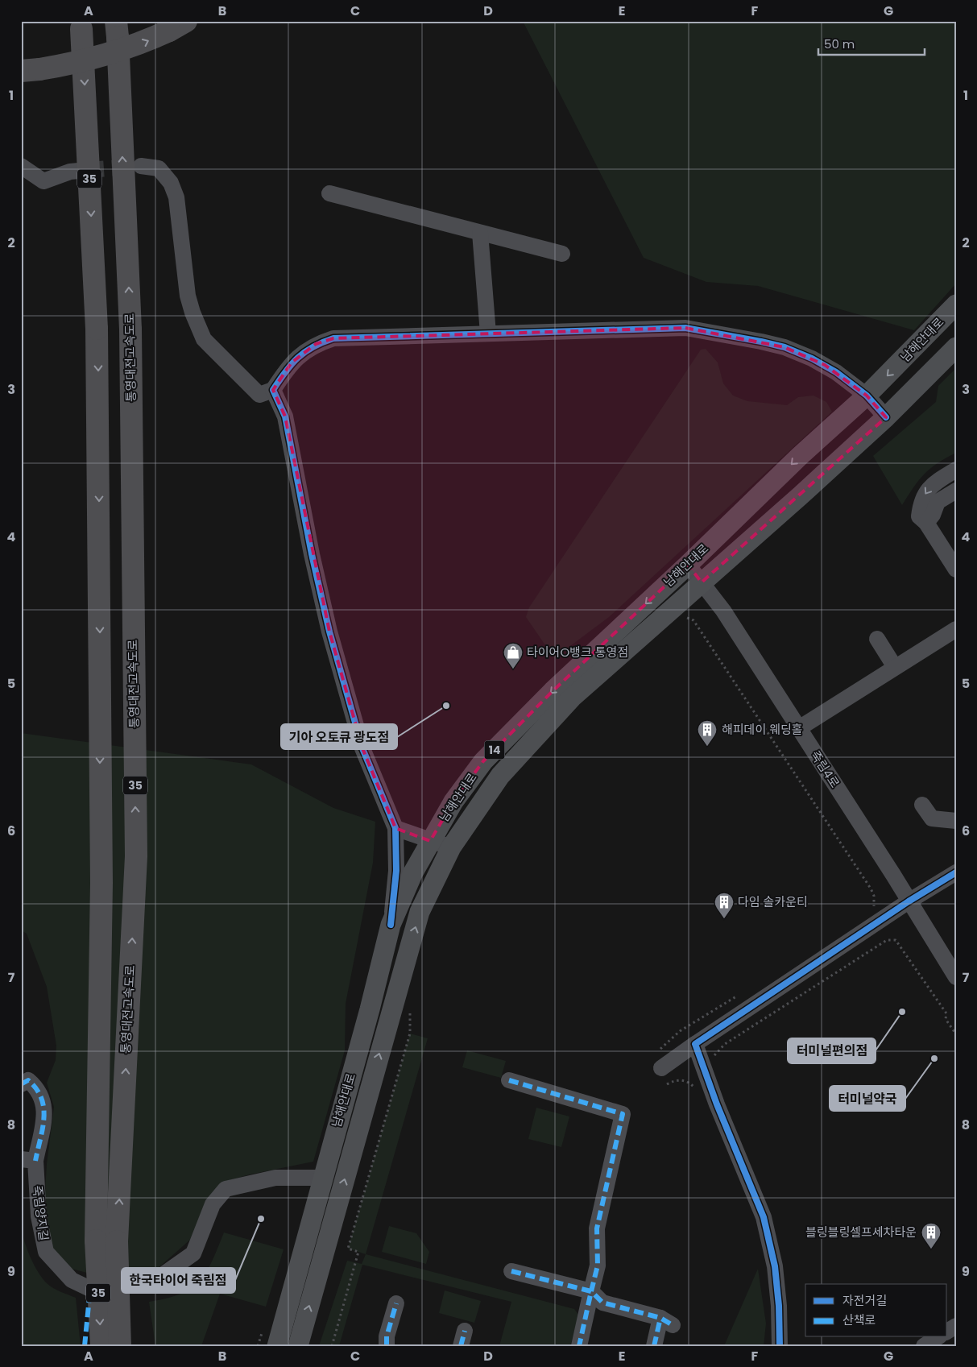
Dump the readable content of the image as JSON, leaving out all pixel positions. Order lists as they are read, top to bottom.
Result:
{
  "streets": {
    "highway": ["35", "통영대전고속도로"],
    "main road": ["남해안대로", "14"],
    "street": ["죽림4로", "죽림양지길"]
  },
  "crossings": [
    ["남해안대로", "죽림4로"],
    ["남해안대로", "죽림양지길"]
  ],
  "places": {
    "shop": ["타이어O뱅크 통영점"],
    "other": [
      "기아 오토큐 광도점",
      "터미널편의점",
      "터미널약국",
      "한국타이어 죽림점"
    ],
    "building": ["해피데이 웨딩홀", "다임 솔카운티", "블링블링셀프세차타운"]
  },
  "legend": ["자전거길", "산책로"],
  "scale_bar": "50 m",
  "grid": {
    "columns": [
      "A",
      "B",
      "C",
      "D",
      "E",
      "F",
      "G"
    ],
    "rows": [
      "1",
      "2",
      "3",
      "4",
      "5",
      "6",
      "7",
      "8",
      "9"
    ]
  }
}
